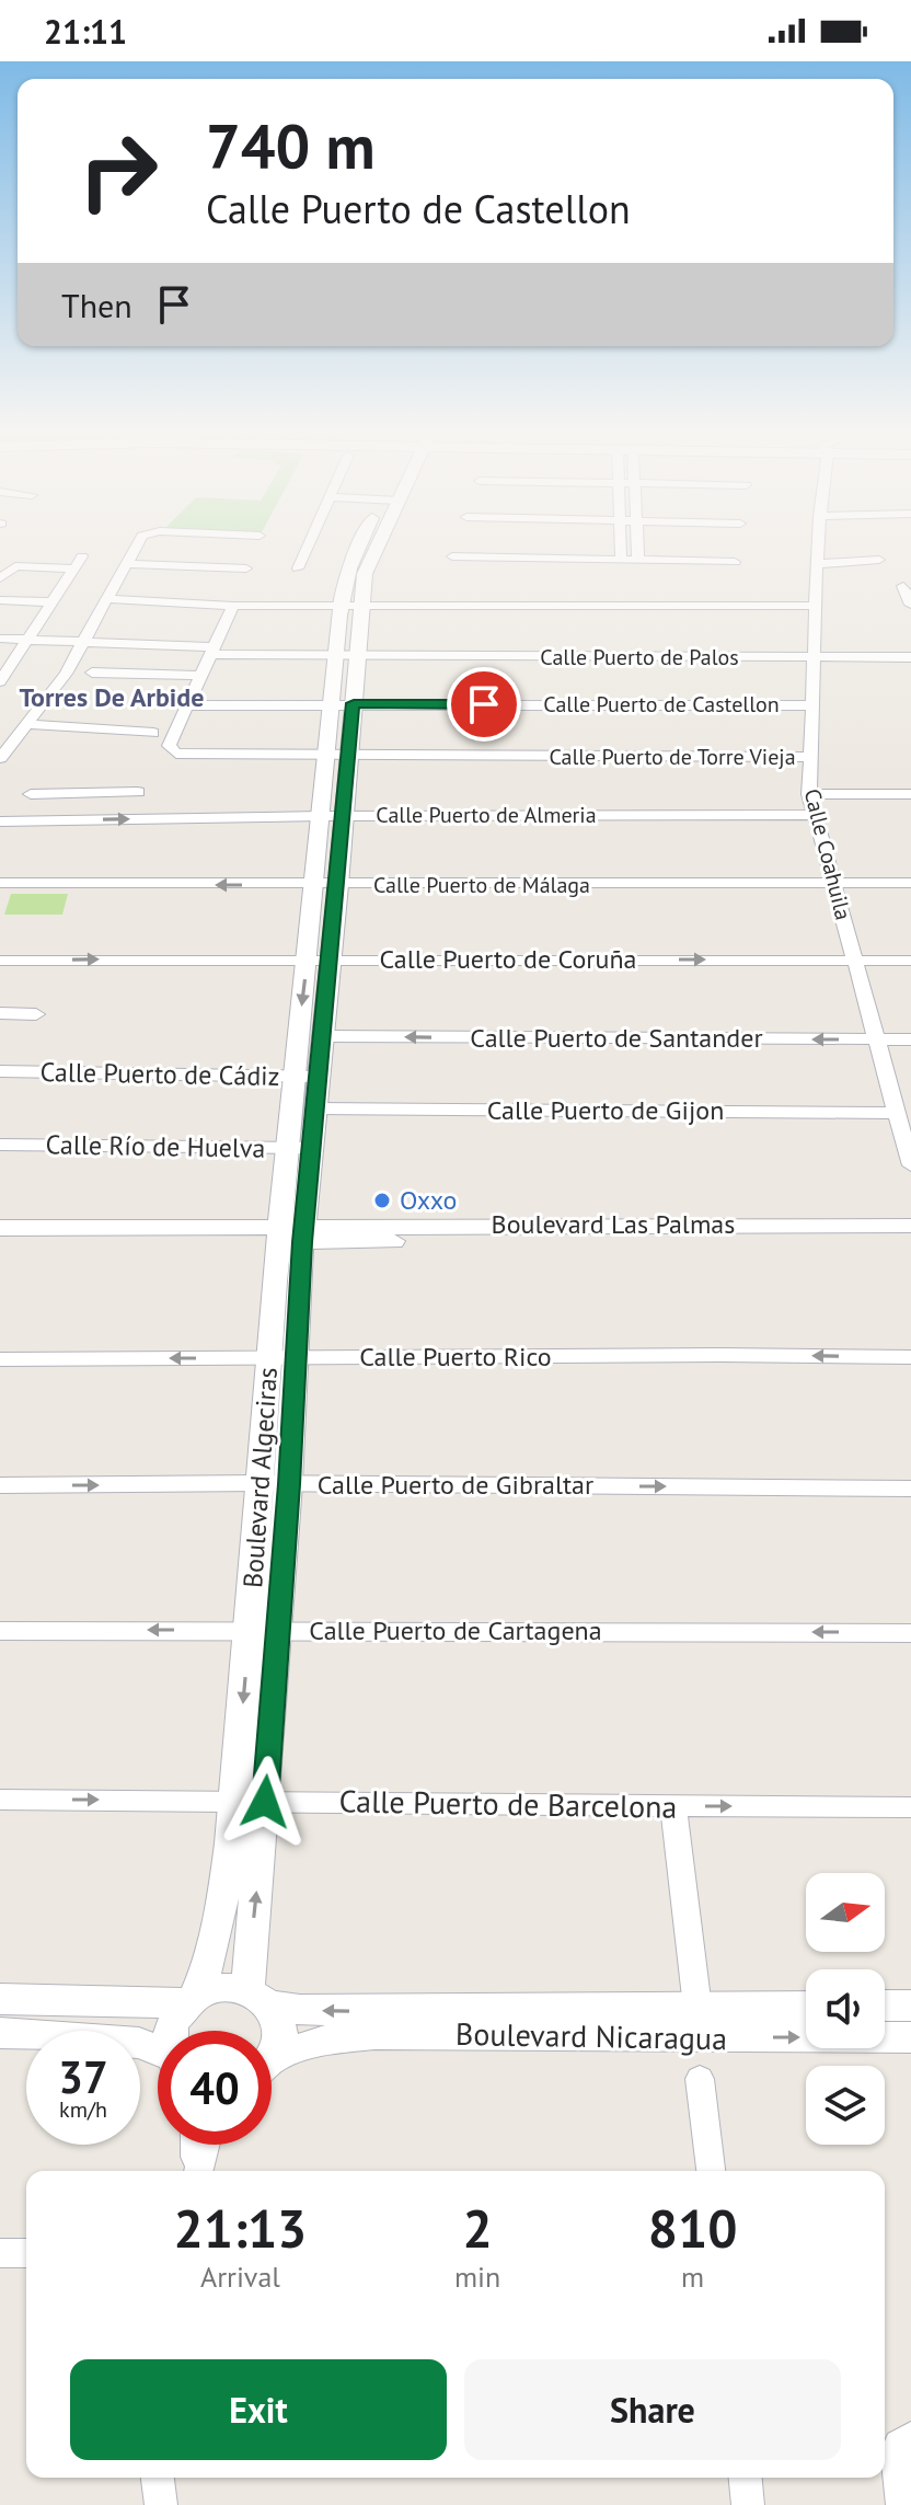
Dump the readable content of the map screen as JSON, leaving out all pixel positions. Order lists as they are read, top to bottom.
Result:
{
  "streets": {
    "street": [
      "Calle Puerto de Palos",
      "Calle Puerto de Castellon",
      "Calle Puerto de Torre Vieja",
      "Calle Puerto de Almeria",
      "Calle Coahuila",
      "Calle Puerto de Málaga",
      "Calle Puerto de Coruña",
      "Calle Puerto de Santander",
      "Calle Puerto de Cádiz",
      "Calle Puerto de Gijon",
      "Calle Río de Huelva",
      "Boulevard Las Palmas",
      "Calle Puerto Rico",
      "Boulevard Algeciras",
      "Calle Puerto de Gibraltar",
      "Calle Puerto de Cartagena",
      "Calle Puerto de Barcelona",
      "Boulevard Nicaragua"
    ]
  },
  "crossings": [
    ["Calle Puerto de Palos", "Calle Coahuila"],
    ["Calle Puerto de Palos", "Boulevard Algeciras"],
    ["Calle Puerto de Castellon", "Calle Puerto de Torre Vieja"],
    ["Calle Puerto de Castellon", "Calle Coahuila"],
    ["Calle Puerto de Castellon", "Boulevard Algeciras"],
    ["Calle Puerto de Torre Vieja", "Calle Coahuila"],
    ["Calle Puerto de Torre Vieja", "Boulevard Algeciras"],
    ["Calle Puerto de Almeria", "Calle Coahuila"],
    ["Calle Puerto de Almeria", "Boulevard Algeciras"],
    ["Calle Coahuila", "Calle Puerto de Málaga"],
    ["Calle Coahuila", "Calle Puerto de Coruña"],
    ["Calle Coahuila", "Calle Puerto de Santander"],
    ["Calle Coahuila", "Calle Puerto de Gijon"],
    ["Calle Puerto de Málaga", "Boulevard Algeciras"],
    ["Calle Puerto de Coruña", "Boulevard Algeciras"],
    ["Calle Puerto de Santander", "Boulevard Algeciras"],
    ["Calle Puerto de Cádiz", "Boulevard Algeciras"],
    ["Calle Puerto de Gijon", "Boulevard Algeciras"],
    ["Calle Río de Huelva", "Boulevard Algeciras"],
    ["Boulevard Las Palmas", "Boulevard Algeciras"],
    ["Calle Puerto Rico", "Boulevard Algeciras"],
    ["Boulevard Algeciras", "Calle Puerto de Gibraltar"],
    ["Boulevard Algeciras", "Calle Puerto de Cartagena"],
    ["Boulevard Algeciras", "Calle Puerto de Barcelona"],
    ["Boulevard Algeciras", "Boulevard Nicaragua"]
  ],
  "one_way": [
    "Calle Puerto de Coruña",
    "Calle Puerto de Santander",
    "Calle Puerto Rico",
    "Calle Puerto de Gibraltar",
    "Calle Puerto de Cartagena",
    "Calle Puerto de Barcelona"
  ],
  "districts": ["Torres De Arbide"],
  "places": ["Oxxo"],
  "north": "right",
  "page": {
    "status": "21:11",
    "turn": ["740 m", "Calle Puerto de Castellon"],
    "then": "Then",
    "speed": "37 km/h",
    "limit": "40",
    "eta": [
      "21:13",
      "Arrival",
      "2",
      "min",
      "810",
      "m"
    ],
    "buttons": ["Exit", "Share"]
  }
}
